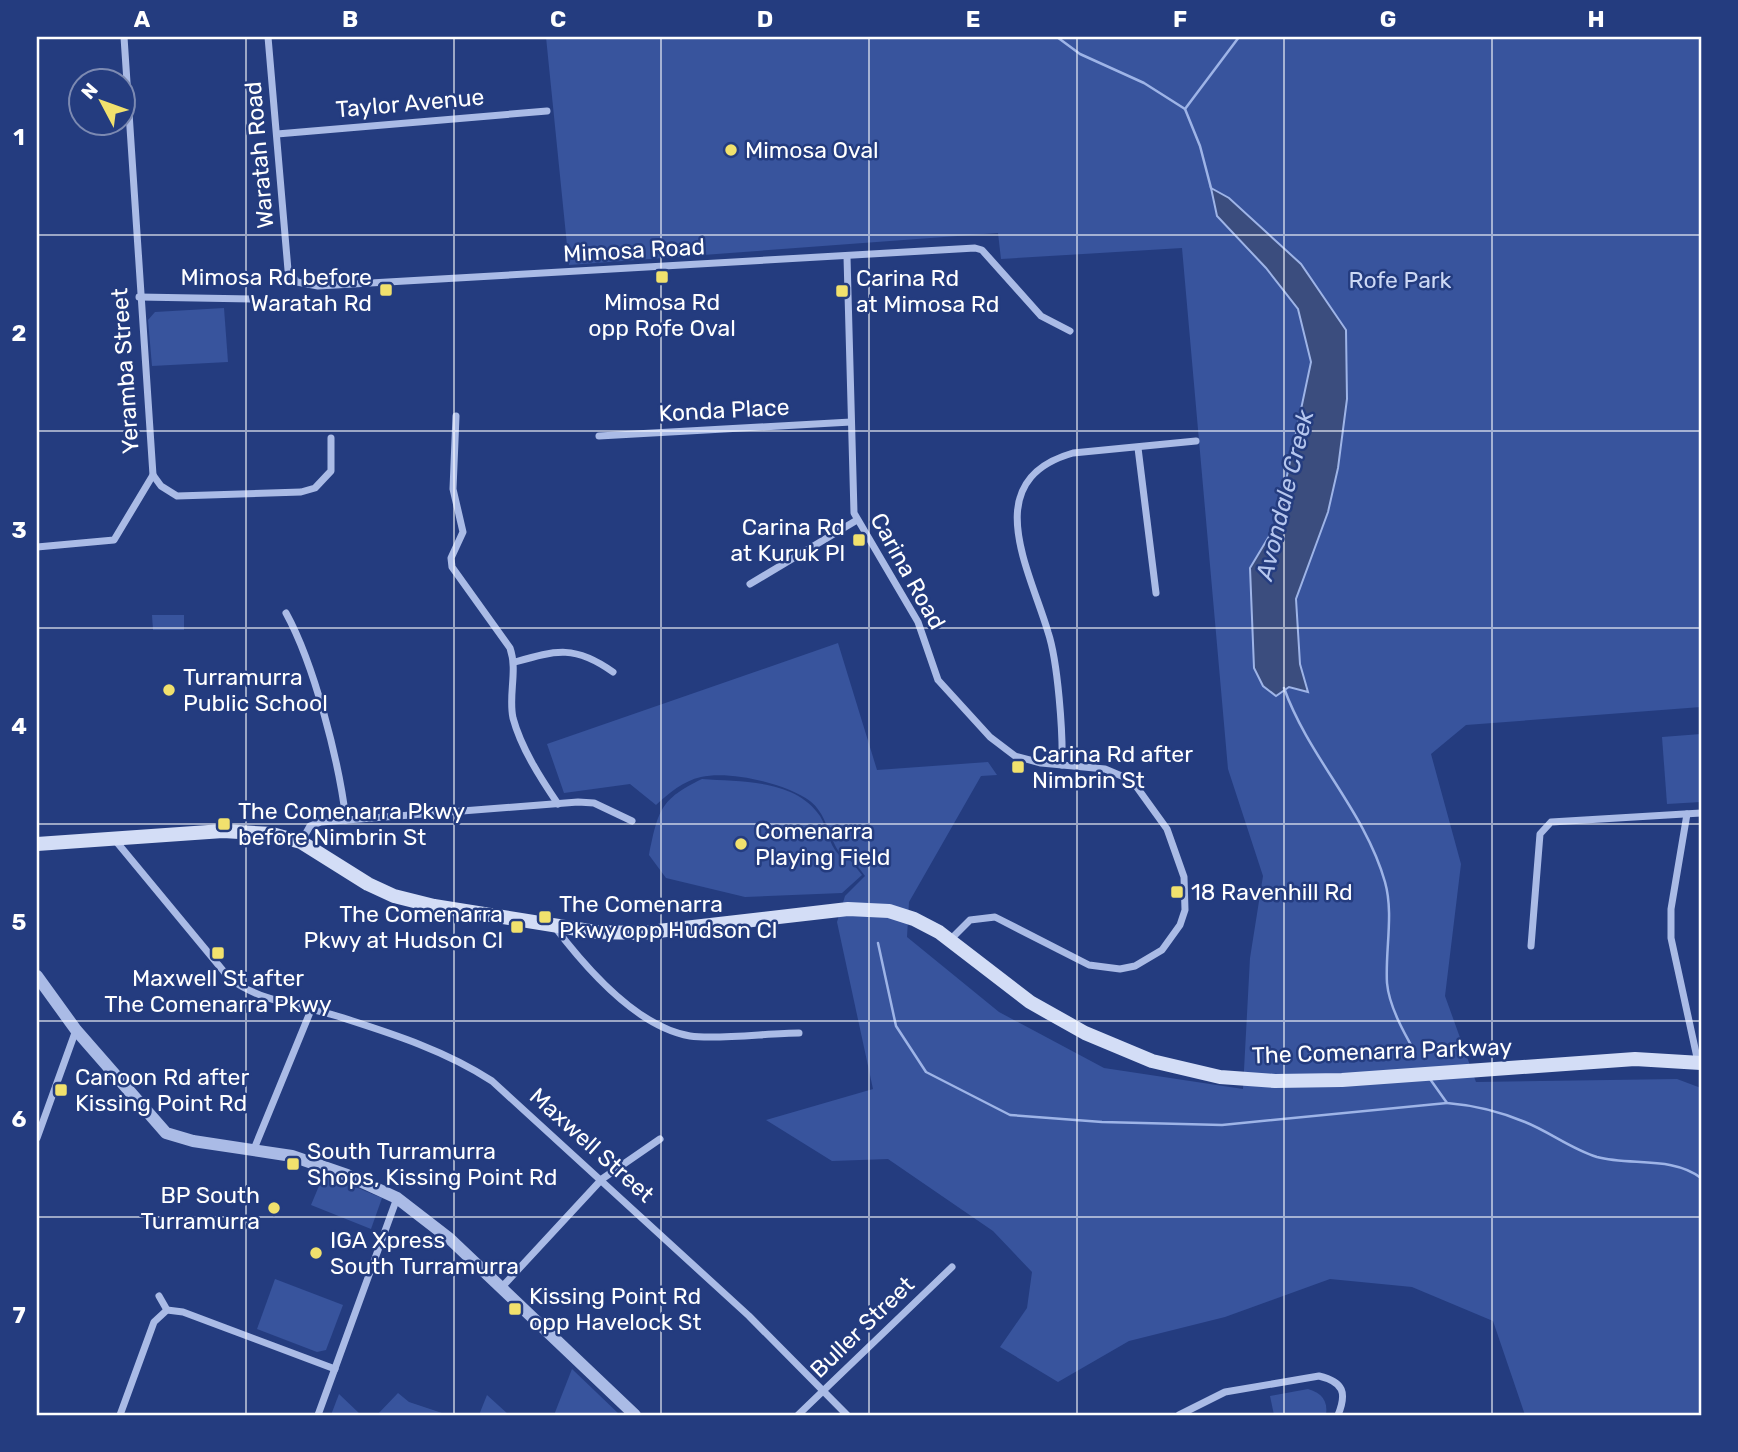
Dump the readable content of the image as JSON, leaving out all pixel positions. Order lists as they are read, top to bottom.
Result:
{
  "streets": {
    "main road": ["The Comenarra Parkway"],
    "street": [
      "Taylor Avenue",
      "Waratah Road",
      "Mimosa Road",
      "Yeramba Street",
      "Konda Place",
      "Carina Road",
      "Maxwell Street",
      "Buller Street"
    ]
  },
  "crossings": [
    ["Taylor Avenue", "Waratah Road"],
    ["Waratah Road", "Mimosa Road"],
    ["Mimosa Road", "Carina Road"],
    ["Konda Place", "Carina Road"],
    ["The Comenarra Parkway", "Maxwell Street"],
    ["Maxwell Street", "Buller Street"]
  ],
  "water": ["Avondale Creek"],
  "parks": ["Rofe Park"],
  "places": {
    "other": [
      "Mimosa Oval",
      "Turramurra Public School",
      "Comenarra Playing Field",
      "BP South Turramurra",
      "IGA Xpress South Turramurra"
    ],
    "transit": [
      "Mimosa Rd opp Rofe Oval",
      "Mimosa Rd before Waratah Rd",
      "Carina Rd at Mimosa Rd",
      "Carina Rd at Kuruk Pl",
      "Carina Rd after Nimbrin St",
      "The Comenarra Pkwy before Nimbrin St",
      "18 Ravenhill Rd",
      "The Comenarra Pkwy opp Hudson Cl",
      "The Comenarra Pkwy at Hudson Cl",
      "Maxwell St after The Comenarra Pkwy",
      "Canoon Rd after Kissing Point Rd",
      "South Turramurra Shops, Kissing Point Rd",
      "Kissing Point Rd opp Havelock St"
    ]
  },
  "north": "top left",
  "grid": {
    "columns": [
      "A",
      "B",
      "C",
      "D",
      "E",
      "F",
      "G",
      "H"
    ],
    "rows": [
      "1",
      "2",
      "3",
      "4",
      "5",
      "6",
      "7"
    ]
  }
}
